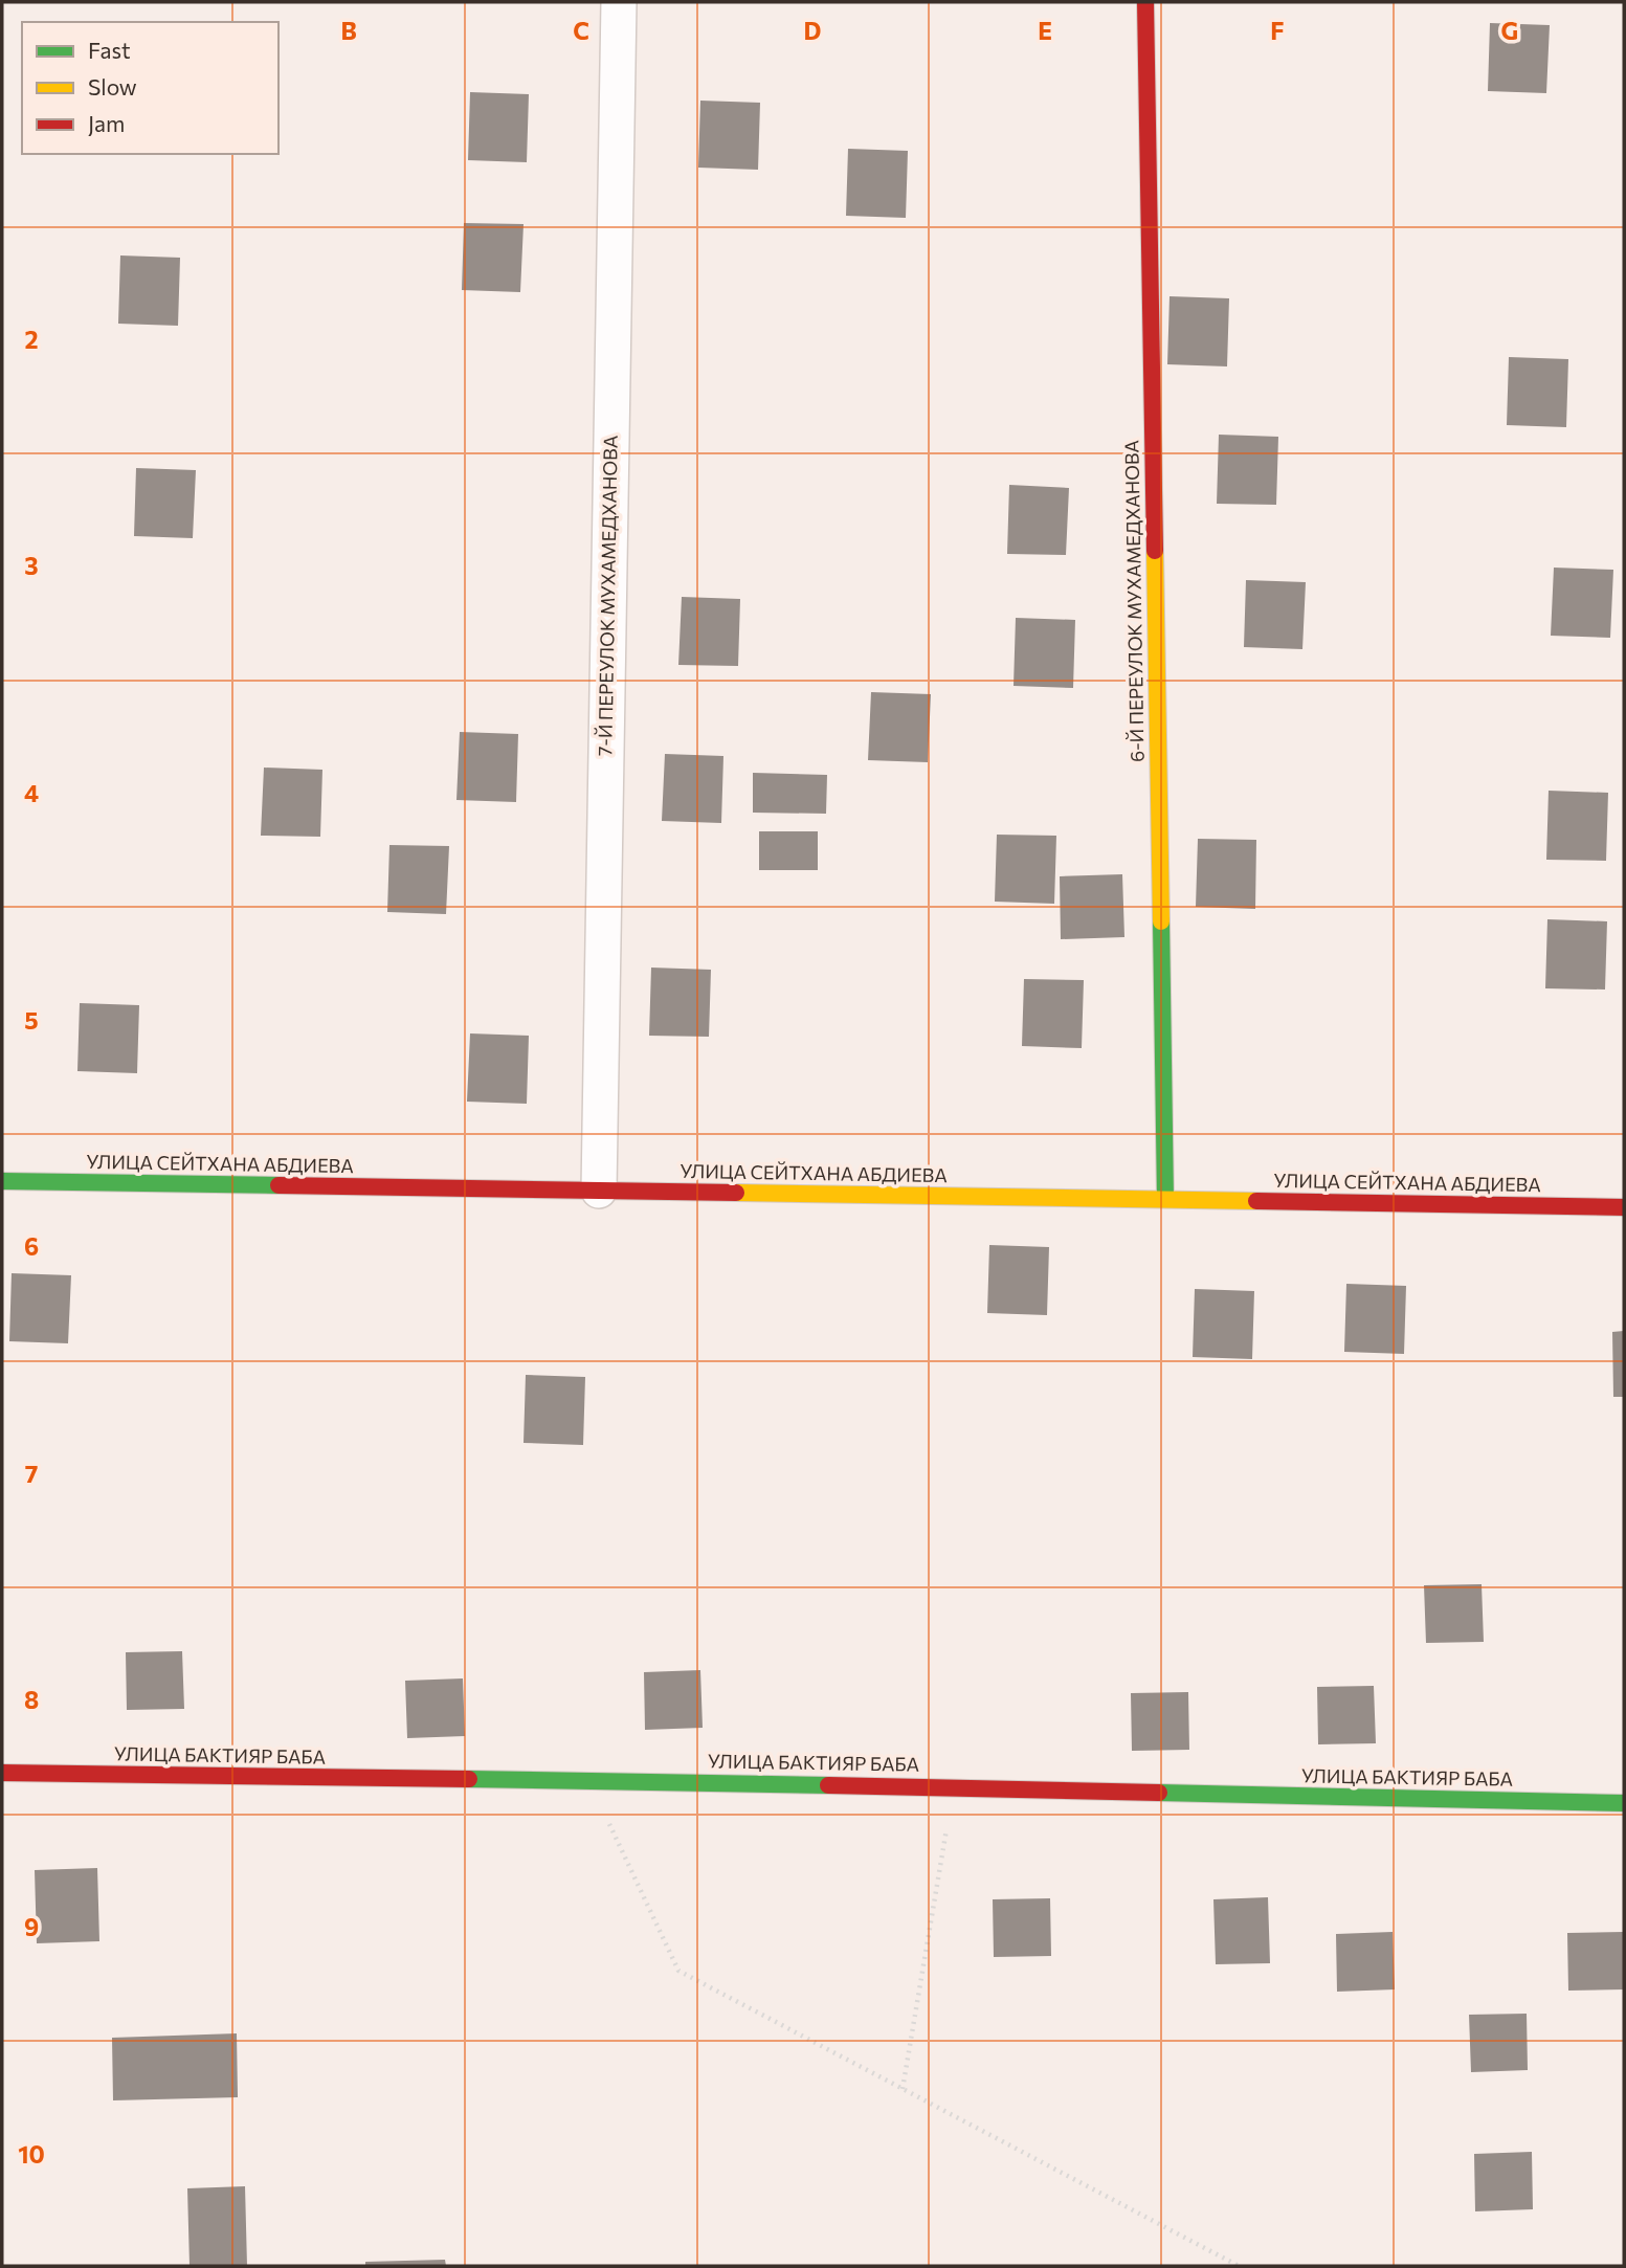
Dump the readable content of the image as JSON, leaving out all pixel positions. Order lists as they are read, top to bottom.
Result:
{
  "streets": {
    "street": [
      "7-Й ПЕРЕУЛОК МУХАМЕДХАНОВА",
      "6-Й ПЕРЕУЛОК МУХАМЕДХАНОВА",
      "УЛИЦА СЕЙТХАНА АБДИЕВА",
      "УЛИЦА БАКТИЯР БАБА"
    ]
  },
  "crossings": [
    ["7-Й ПЕРЕУЛОК МУХАМЕДХАНОВА", "УЛИЦА СЕЙТХАНА АБДИЕВА"],
    ["6-Й ПЕРЕУЛОК МУХАМЕДХАНОВА", "УЛИЦА СЕЙТХАНА АБДИЕВА"]
  ],
  "legend": ["Fast", "Slow", "Jam"],
  "grid": {
    "columns": [
      "B",
      "C",
      "D",
      "E",
      "F",
      "G"
    ],
    "rows": [
      "2",
      "3",
      "4",
      "5",
      "6",
      "7",
      "8",
      "9",
      "10"
    ]
  }
}
